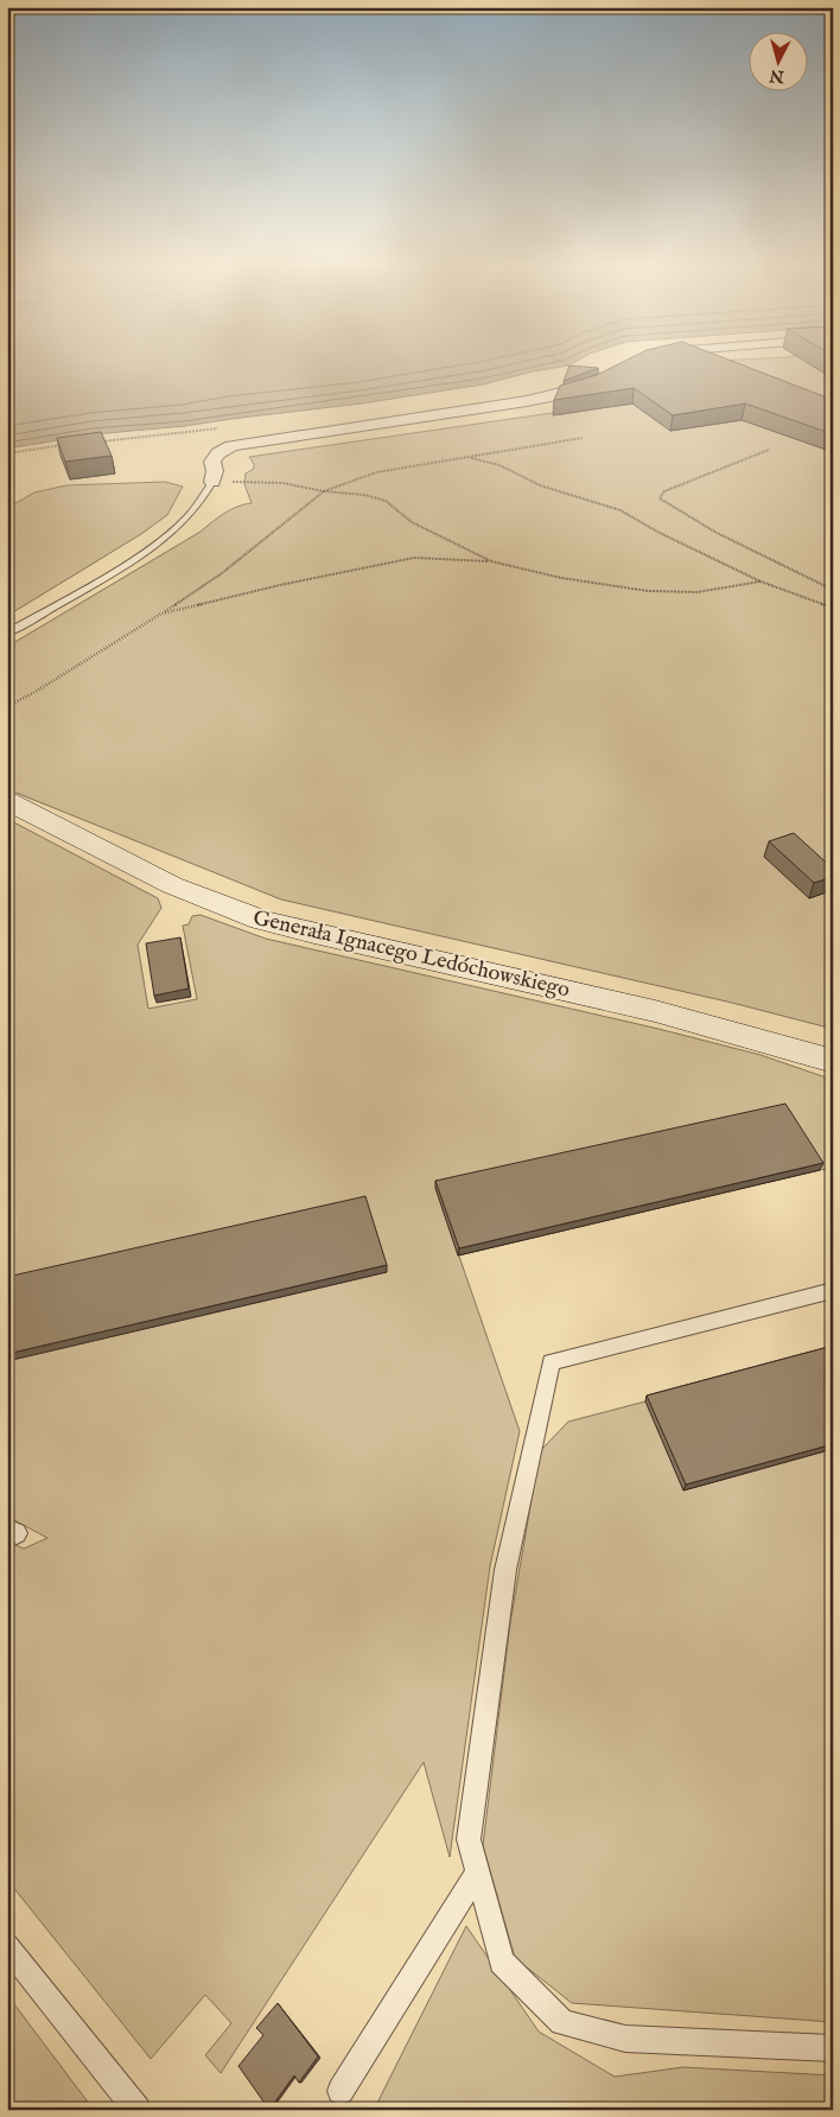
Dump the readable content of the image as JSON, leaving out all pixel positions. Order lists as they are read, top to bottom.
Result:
{
  "streets": {
    "street": ["Generała Ignacego Ledóchowskiego"]
  },
  "north": "bottom"
}
